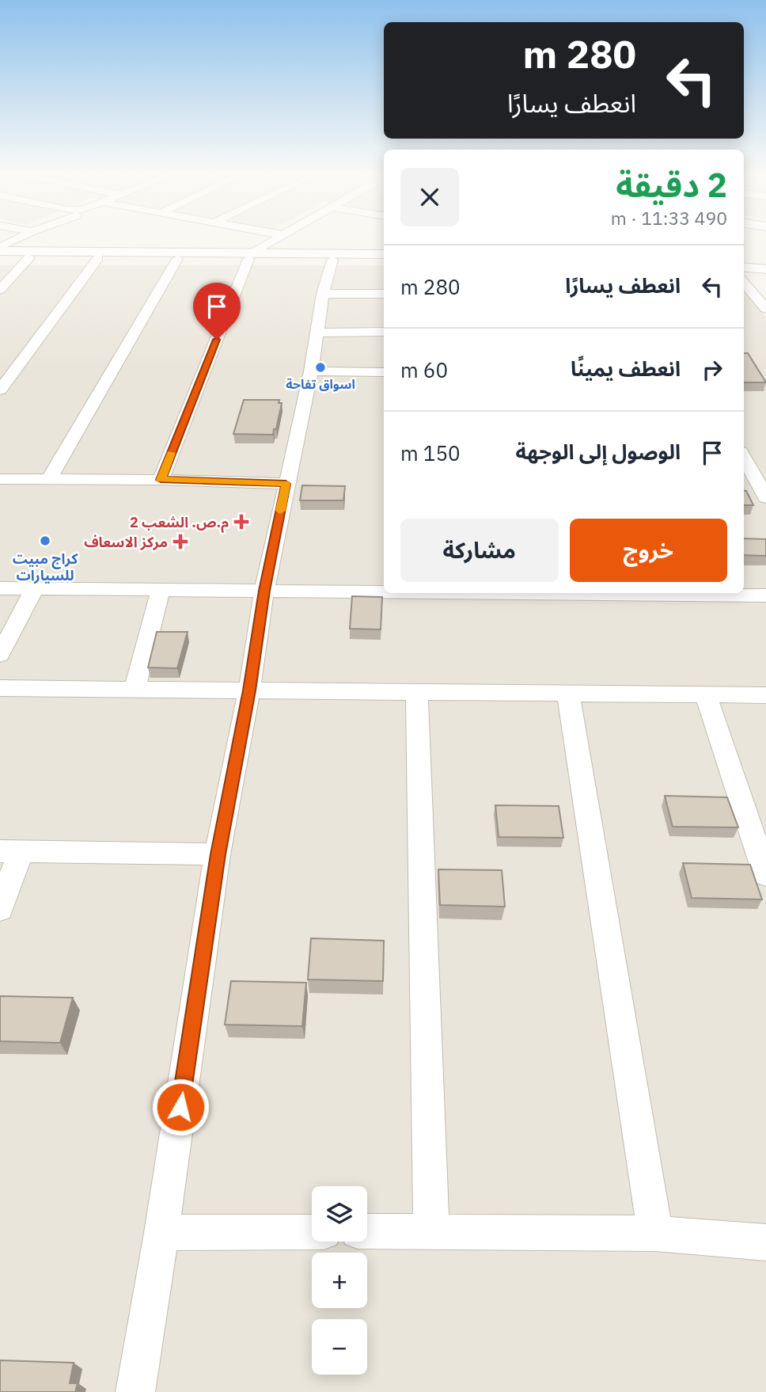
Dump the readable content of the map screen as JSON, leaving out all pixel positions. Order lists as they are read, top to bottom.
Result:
{
  "places": {
    "other": ["اسواق تفاحة", "كراج مبيت للسيارات"],
    "health": ["م.ص. الشعب 2", "مركز الاسعاف"]
  },
  "page": {
    "turn": ["280 m", "انعطف يسارًا"],
    "heading": ["2 دقيقة", "490 m · 11:33"],
    "list": [
      {
        "name": "انعطف يسارًا",
        "value": "280 m"
      },
      {
        "name": "انعطف يمينًا",
        "value": "60 m"
      },
      {
        "name": "الوصول إلى الوجهة",
        "value": "150 m"
      }
    ],
    "buttons": ["خروج", "مشاركة"],
    "map_buttons": ["+", "−"]
  }
}
